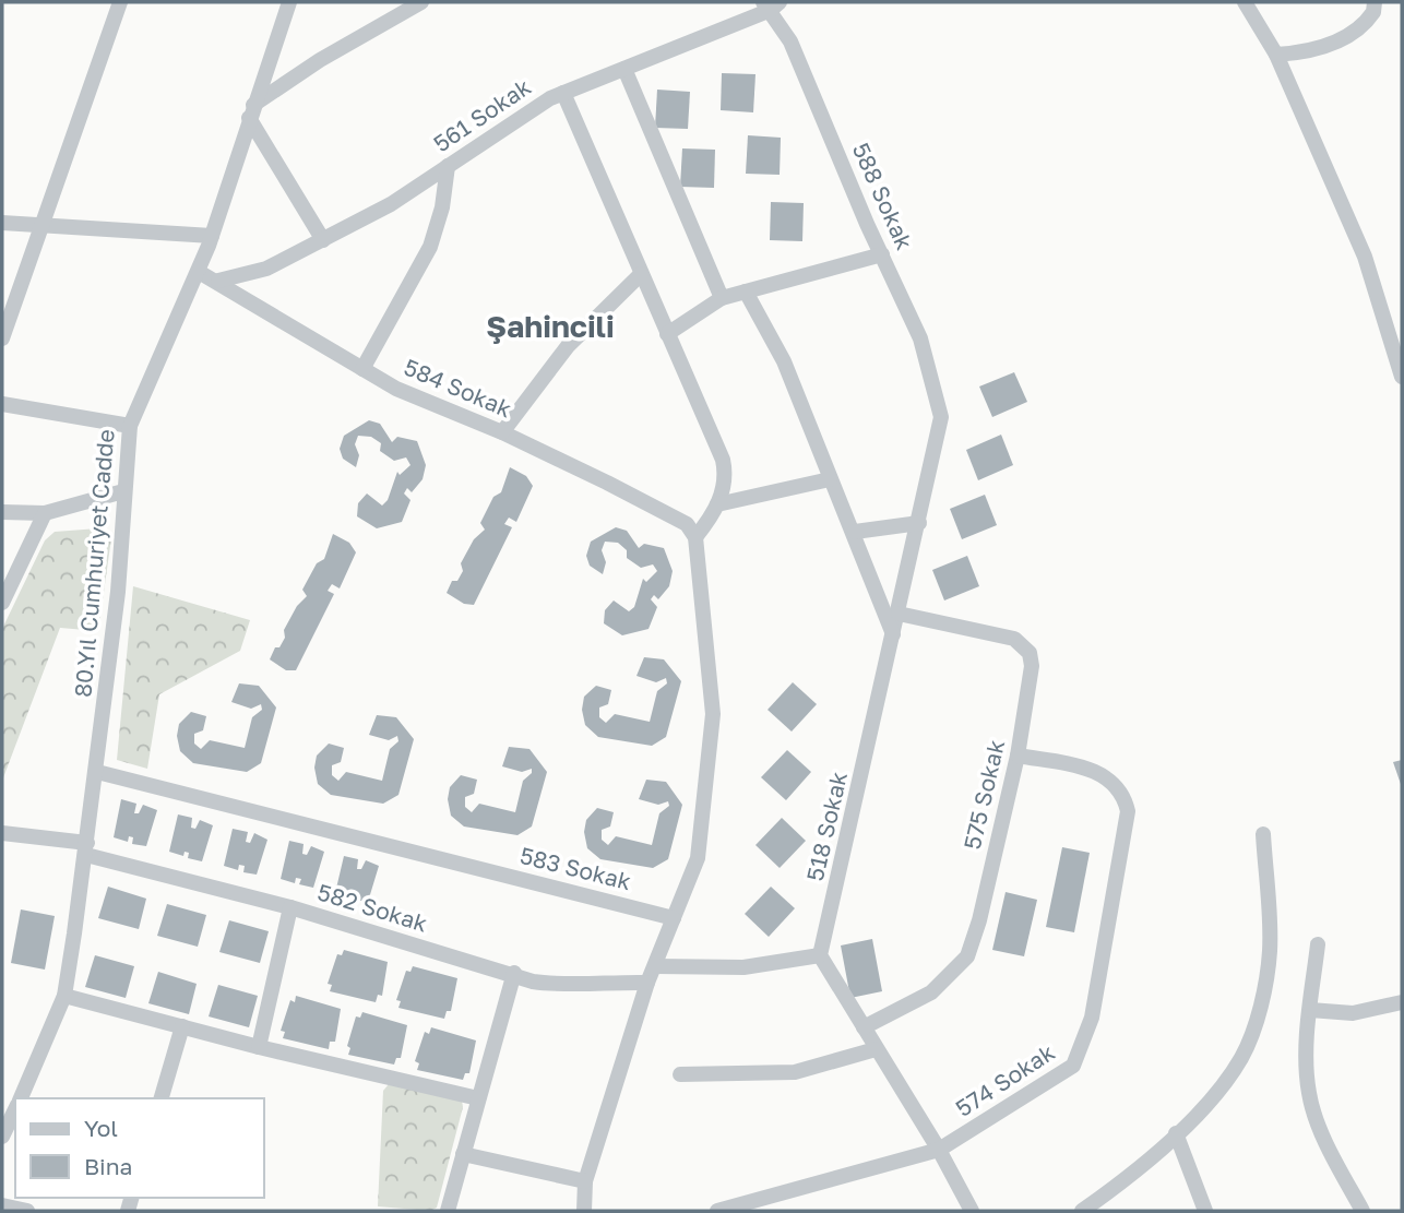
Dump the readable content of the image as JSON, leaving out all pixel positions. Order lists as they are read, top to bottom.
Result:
{
  "streets": {
    "street": [
      "561 Sokak",
      "588 Sokak",
      "584 Sokak",
      "80.Yıl Cumhuriyet Cadde",
      "575 Sokak",
      "518 Sokak",
      "583 Sokak",
      "582 Sokak",
      "574 Sokak"
    ]
  },
  "crossings": [
    ["561 Sokak", "588 Sokak"],
    ["561 Sokak", "584 Sokak"],
    ["588 Sokak", "518 Sokak"],
    ["584 Sokak", "80.Yıl Cumhuriyet Cadde"],
    ["80.Yıl Cumhuriyet Cadde", "583 Sokak"],
    ["80.Yıl Cumhuriyet Cadde", "582 Sokak"],
    ["575 Sokak", "518 Sokak"],
    ["575 Sokak", "574 Sokak"]
  ],
  "districts": ["Şahincili"],
  "legend": ["Yol", "Bina"]
}
